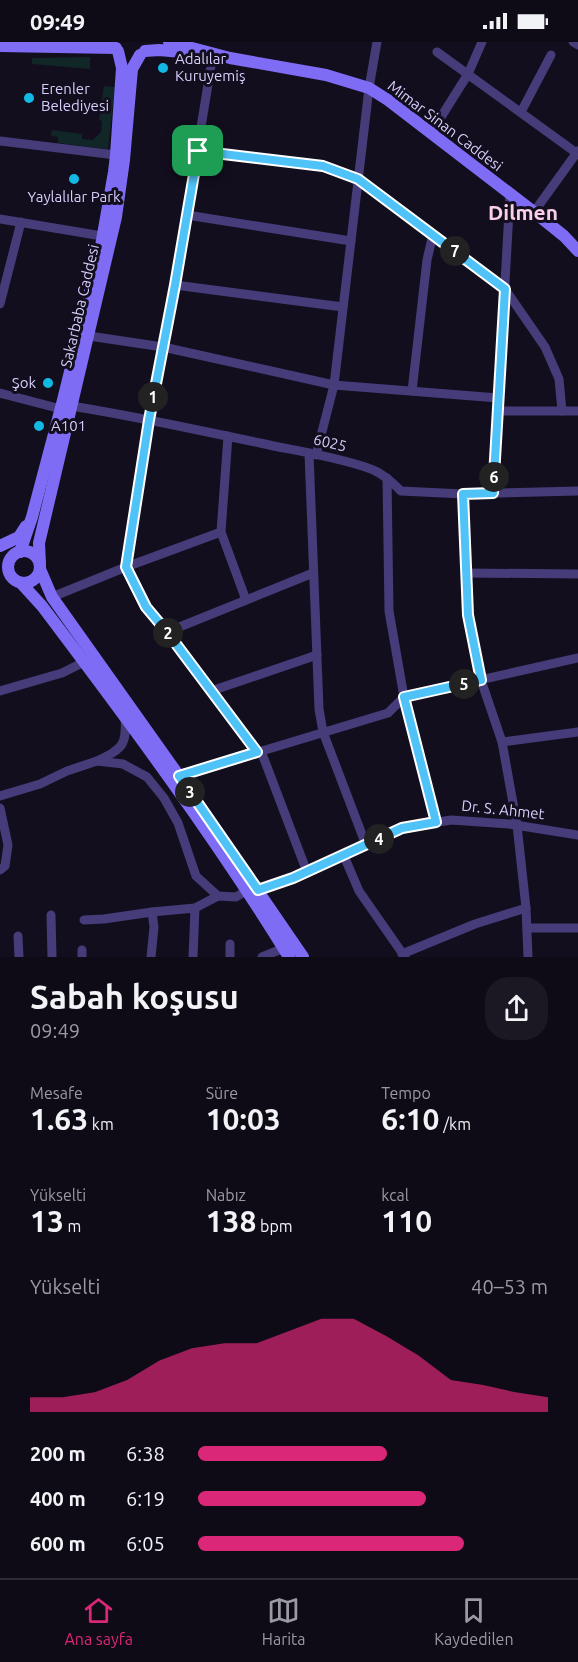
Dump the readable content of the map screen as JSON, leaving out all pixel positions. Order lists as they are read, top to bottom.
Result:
{
  "streets": {
    "main road": ["Mimar Sinan Caddesi", "Sakarbaba Caddesi"],
    "street": ["6025", "Dr. S. Ahmet"]
  },
  "crossings": [
    ["Sakarbaba Caddesi", "6025"],
    ["Sakarbaba Caddesi", "Dr. S. Ahmet"]
  ],
  "districts": ["Dilmen"],
  "places": [
    "Adalılar Kuruyemiş",
    "Erenler Belediyesi",
    "Yaylalılar Park",
    "Şok",
    "A101"
  ],
  "page": {
    "status": "09:49",
    "pins": [
      "7",
      "1",
      "6",
      "2",
      "5",
      "3",
      "4"
    ],
    "heading": ["Sabah koşusu", "09:49"],
    "stats": [
      ["Mesafe", "1.63 km"],
      ["Süre", "10:03"],
      ["Tempo", "6:10 /km"],
      ["Yükselti", "13 m"],
      ["Nabız", "138 bpm"],
      ["kcal", "110"]
    ],
    "chart": ["Yükselti", "40–53 m"],
    "list": [
      {
        "name": "200 m",
        "note": "6:38"
      },
      {
        "name": "400 m",
        "note": "6:19"
      },
      {
        "name": "600 m",
        "note": "6:05"
      }
    ],
    "tabs": ["Ana sayfa", "Harita", "Kaydedilen"]
  }
}
